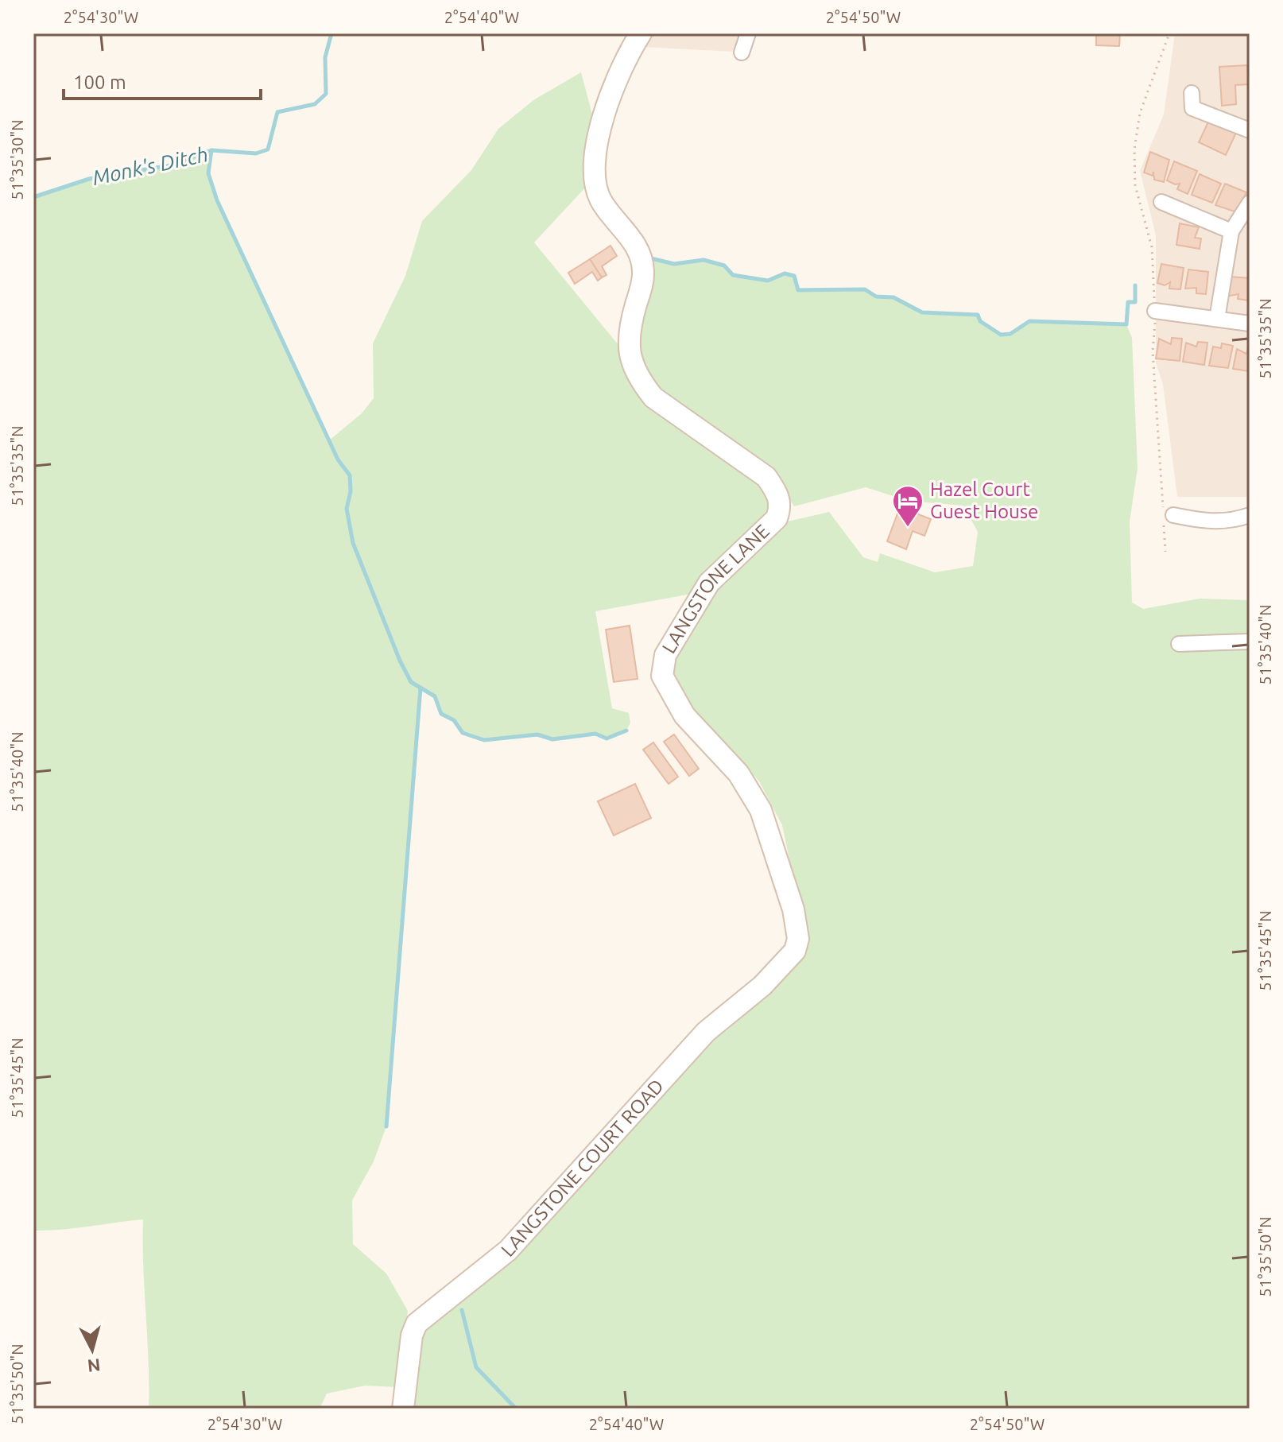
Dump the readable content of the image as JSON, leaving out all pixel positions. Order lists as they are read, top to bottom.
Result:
{
  "streets": {
    "street": ["LANGSTONE LANE", "LANGSTONE COURT ROAD"]
  },
  "crossings": [
    ["LANGSTONE LANE", "LANGSTONE COURT ROAD"]
  ],
  "water": ["Monk's Ditch"],
  "places": {
    "hotel": ["Hazel Court Guest House"]
  },
  "scale_bar": "100 m",
  "north": "bottom",
  "coordinates": [
    "2°54'30\"W",
    "2°54'40\"W",
    "2°54'50\"W",
    "51°35'30\"N",
    "51°35'35\"N",
    "51°35'40\"N",
    "51°35'45\"N",
    "51°35'50\"N"
  ]
}
